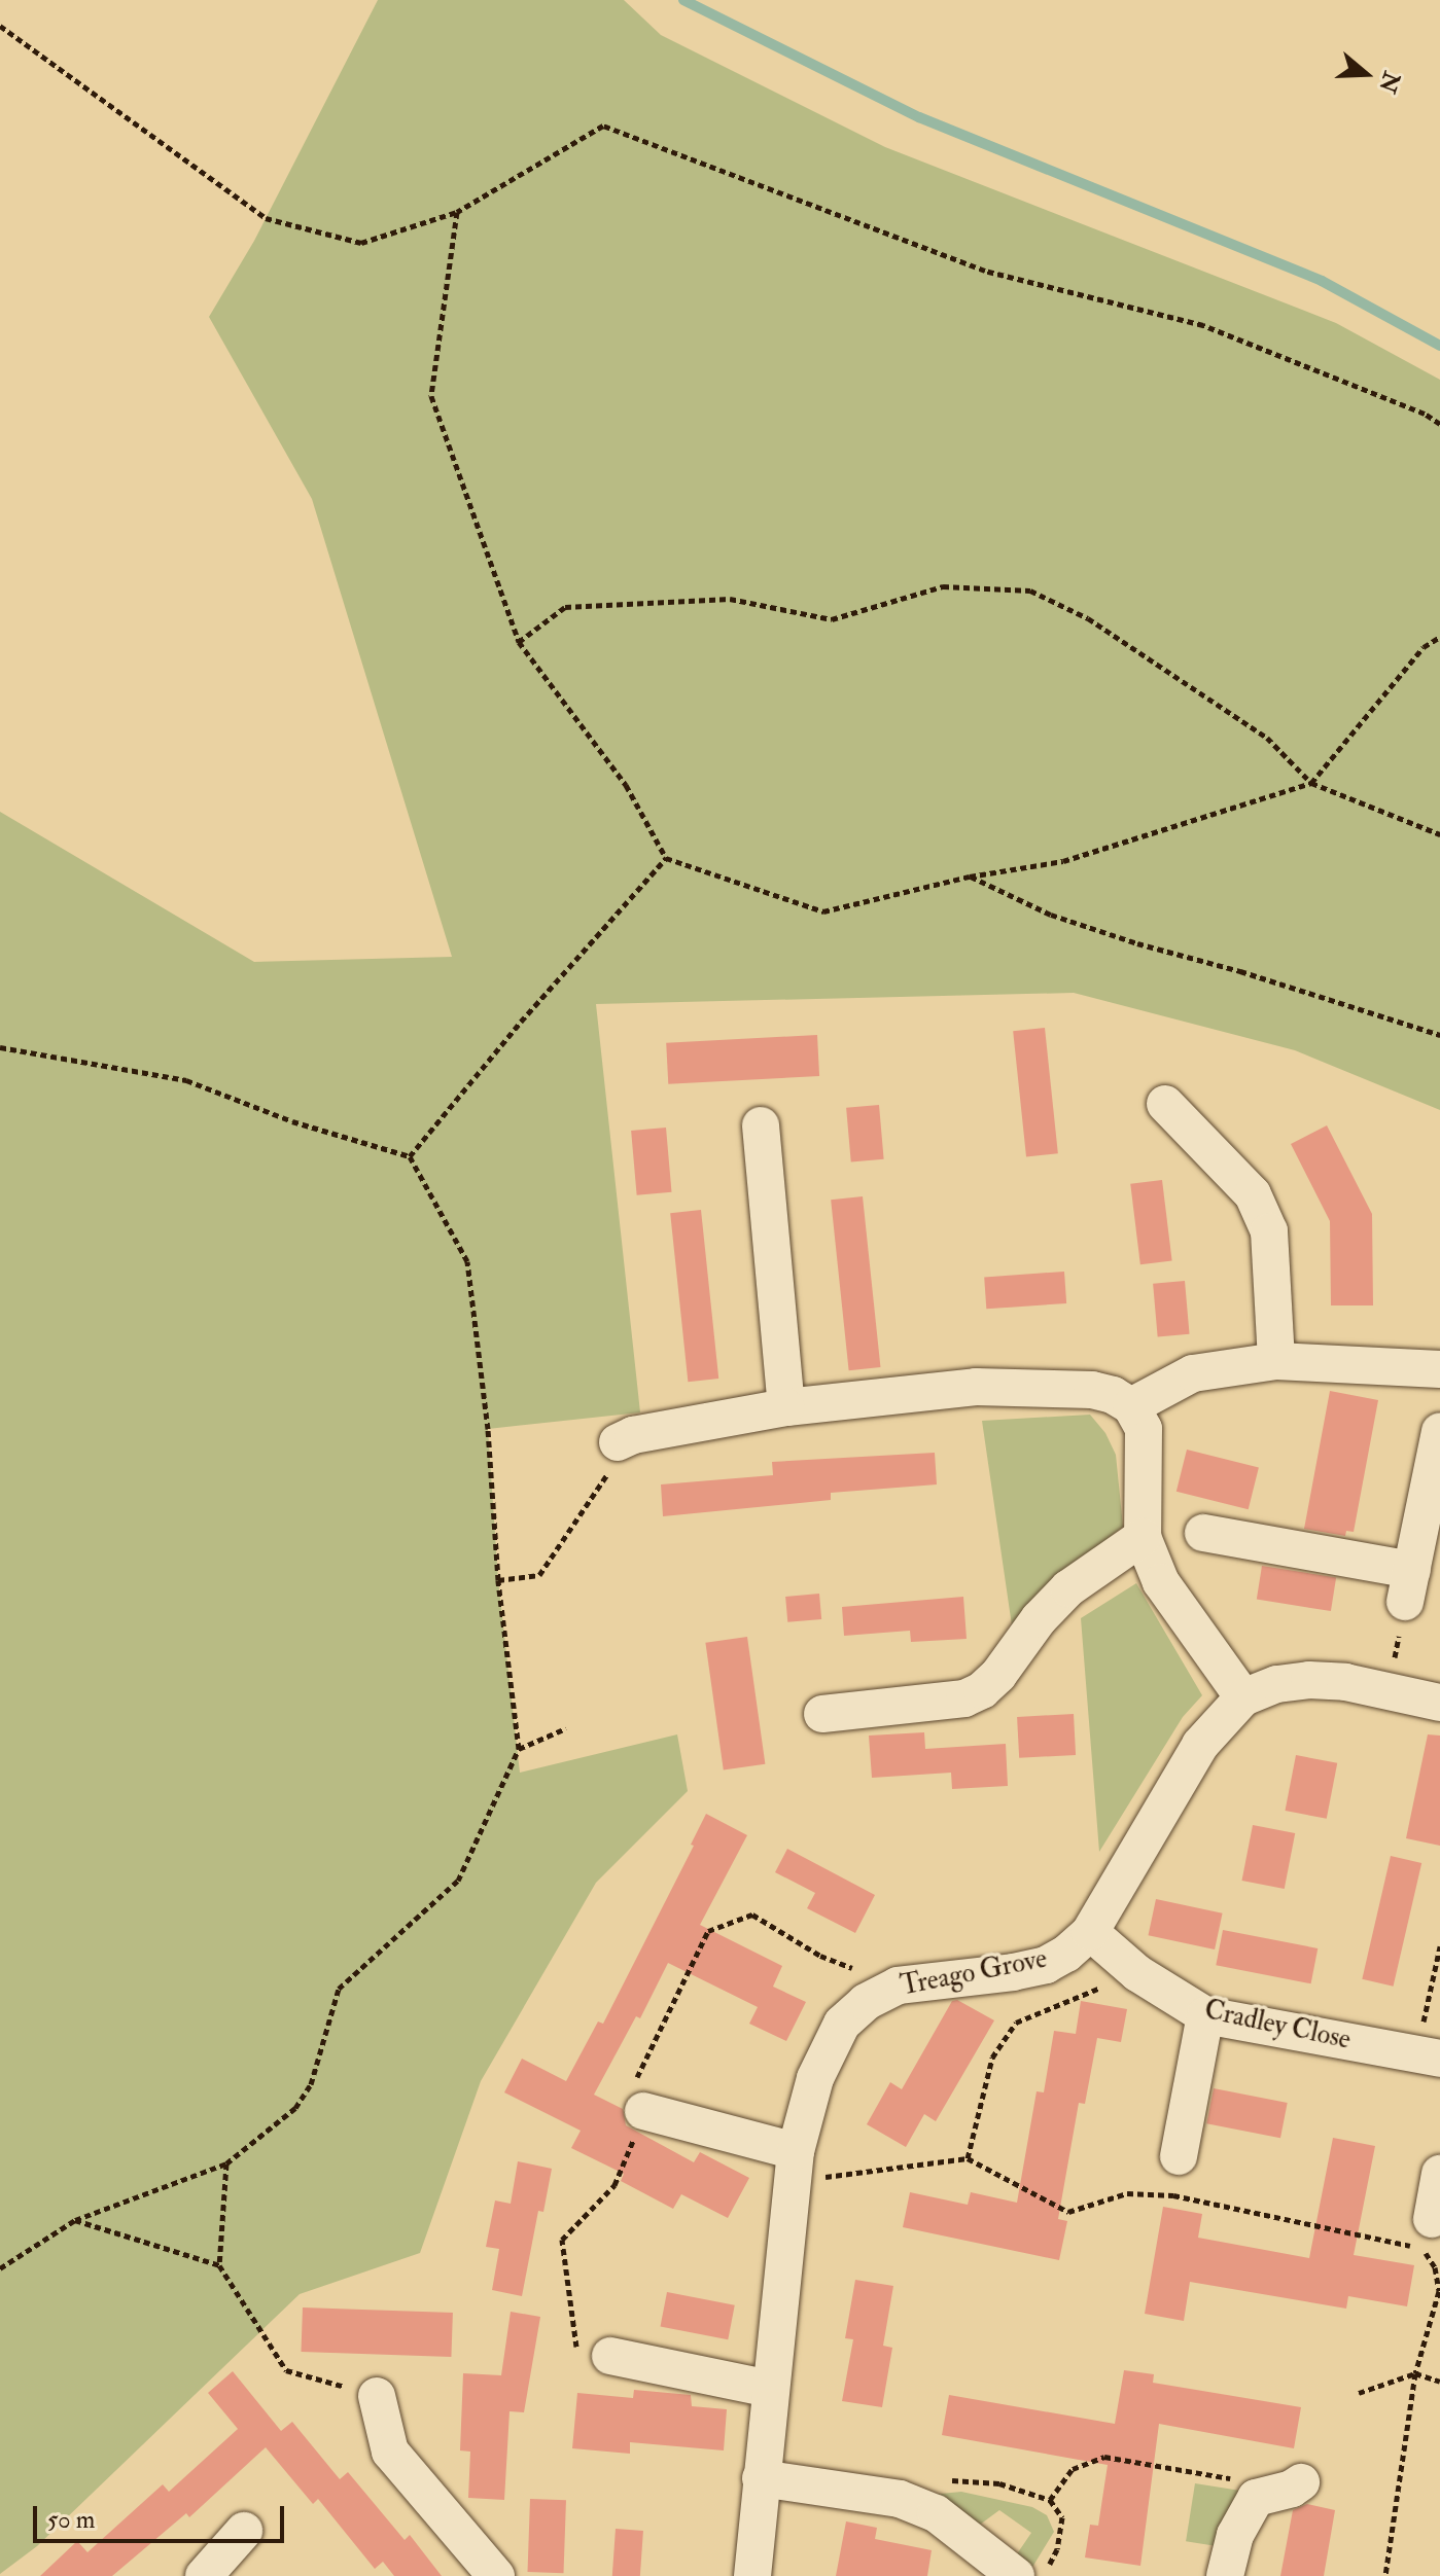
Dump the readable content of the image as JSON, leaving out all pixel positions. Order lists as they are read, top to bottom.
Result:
{
  "streets": {
    "street": ["Treago Grove", "Cradley Close"]
  },
  "crossings": [
    ["Treago Grove", "Cradley Close"]
  ],
  "scale_bar": "50 m",
  "north": "right"
}
